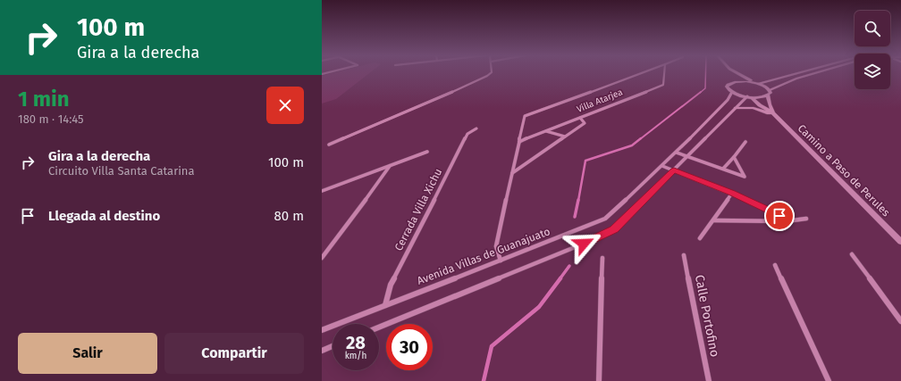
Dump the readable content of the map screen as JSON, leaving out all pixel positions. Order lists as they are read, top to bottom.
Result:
{
  "streets": {
    "street": [
      "Villa Atarjea",
      "Camino a Paso de Perules",
      "Cerrada Villa Xichu",
      "Avenida Villas de Guanajuato",
      "Calle Portofino"
    ]
  },
  "crossings": [
    ["Villa Atarjea", "Avenida Villas de Guanajuato"],
    ["Cerrada Villa Xichu", "Avenida Villas de Guanajuato"]
  ],
  "page": {
    "turn": ["100 m", "Gira a la derecha"],
    "heading": ["1 min", "180 m · 14:45"],
    "list": [
      {
        "name": "Gira a la derecha",
        "note": "Circuito Villa Santa Catarina",
        "value": "100 m"
      },
      {
        "name": "Llegada al destino",
        "value": "80 m"
      }
    ],
    "speed": "28 km/h",
    "limit": "30",
    "buttons": ["Salir", "Compartir"]
  }
}
